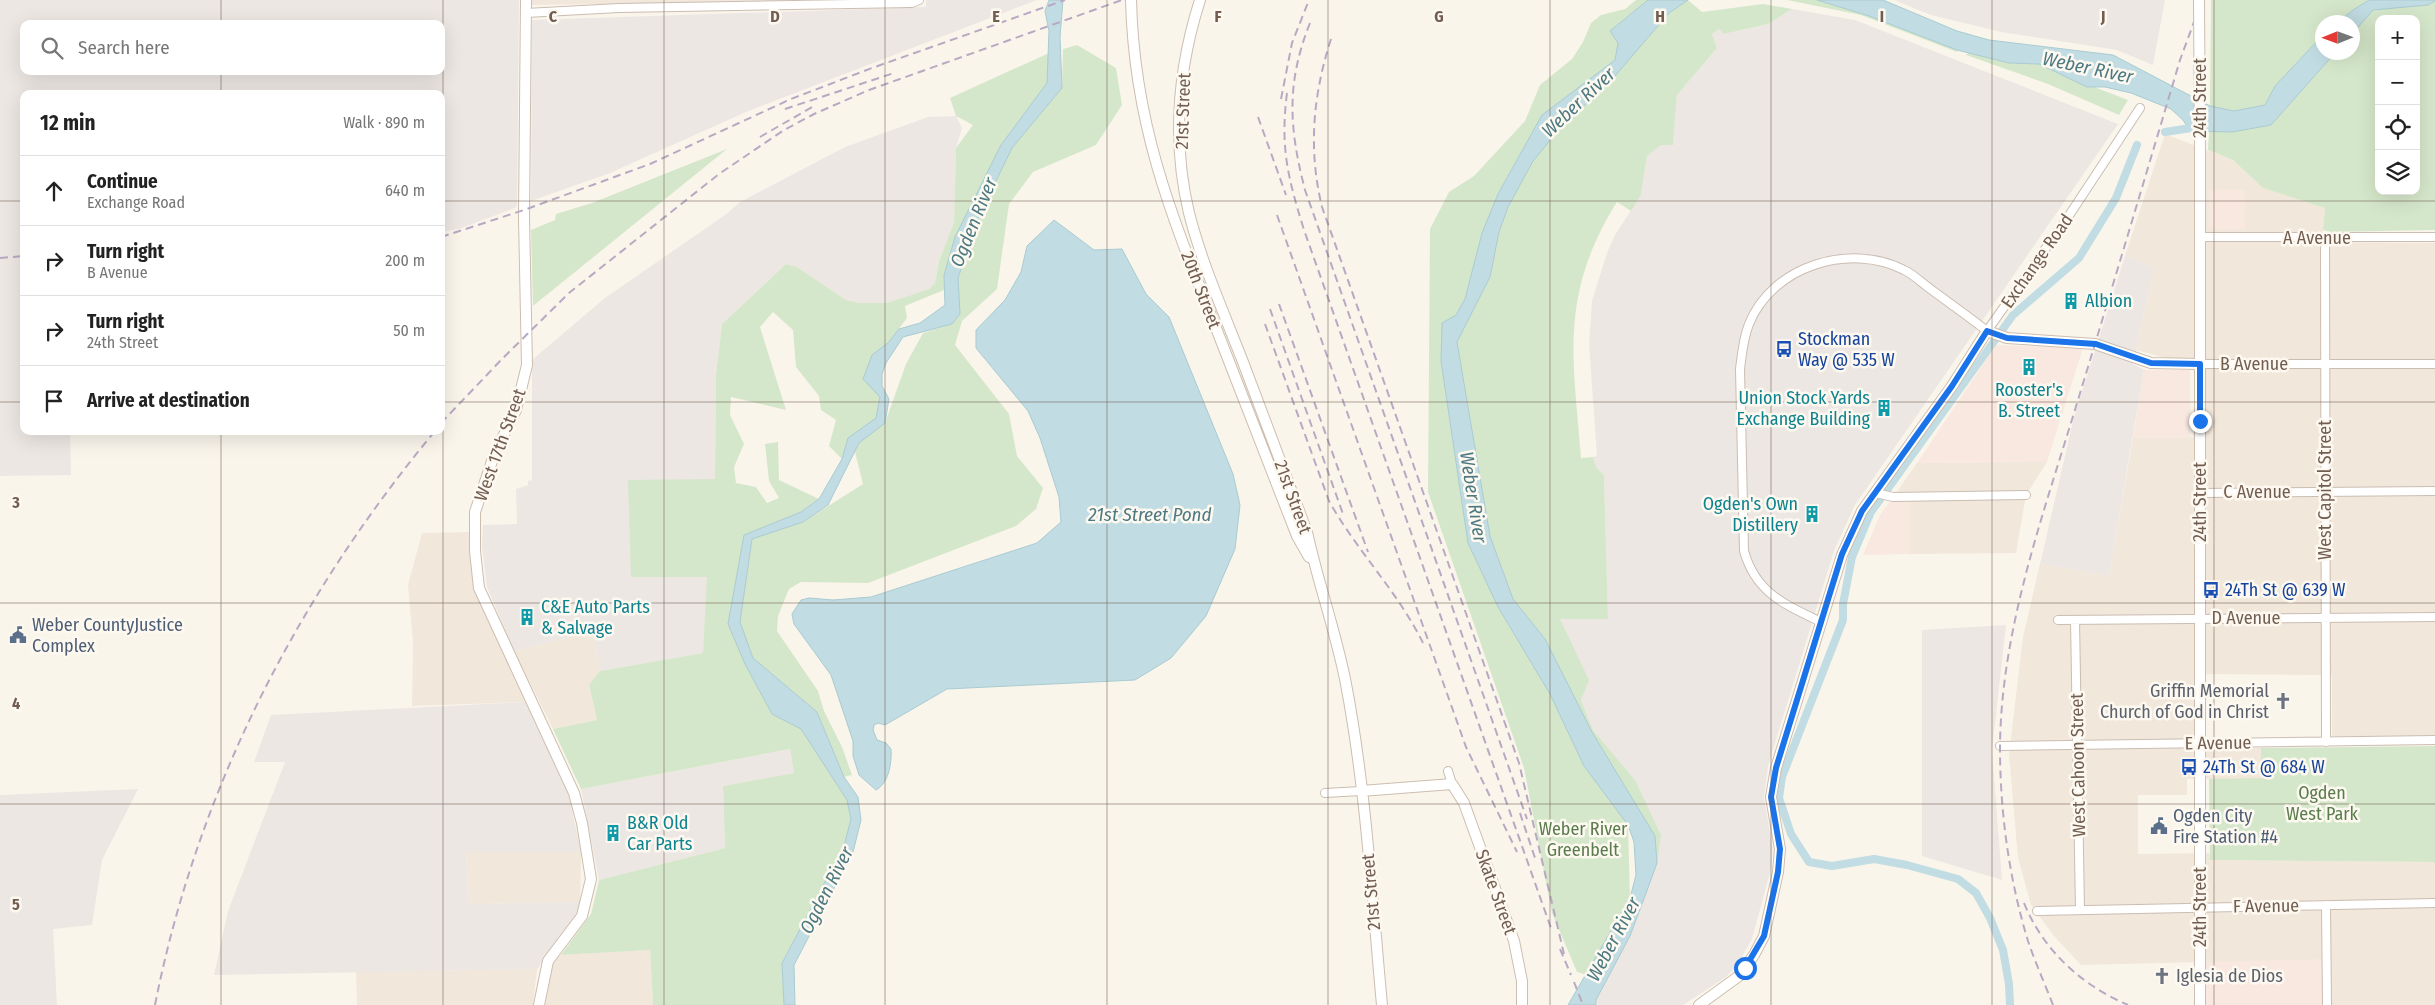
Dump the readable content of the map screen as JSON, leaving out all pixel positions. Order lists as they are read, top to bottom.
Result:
{
  "streets": {
    "main road": [
      "24th Street",
      "21st Street",
      "Exchange Road",
      "20th Street",
      "B Avenue",
      "West 17th Street",
      "Skate Street"
    ],
    "street": [
      "A Avenue",
      "West Capitol Street",
      "C Avenue",
      "D Avenue",
      "E Avenue",
      "West Cahoon Street",
      "F Avenue"
    ]
  },
  "crossings": [
    ["24th Street", "A Avenue"],
    ["24th Street", "B Avenue"],
    ["24th Street", "C Avenue"],
    ["24th Street", "D Avenue"],
    ["24th Street", "E Avenue"],
    ["24th Street", "F Avenue"],
    ["21st Street", "20th Street"],
    ["A Avenue", "West Capitol Street"],
    ["Exchange Road", "B Avenue"],
    ["B Avenue", "West Capitol Street"],
    ["West Capitol Street", "C Avenue"],
    ["West Capitol Street", "D Avenue"],
    ["West Capitol Street", "E Avenue"],
    ["D Avenue", "West Cahoon Street"],
    ["E Avenue", "West Cahoon Street"],
    ["West Cahoon Street", "F Avenue"]
  ],
  "water": ["Weber River", "Ogden River", "21st Street Pond"],
  "parks": ["Ogden West Park", "Weber River Greenbelt"],
  "places": {
    "building": [
      "Albion",
      "Rooster's B. Street",
      "Union Stock Yards Exchange Building",
      "Ogden's Own Distillery",
      "C&E Auto Parts & Salvage",
      "B&R Old Car Parts"
    ],
    "bus stop": ["Stockman Way @ 535 W", "24Th St @ 639 W", "24Th St @ 684 W"],
    "public building": ["Weber CountyJustice Complex", "Ogden City Fire Station #4"],
    "church": ["Griffin Memorial Church of God in Christ", "Iglesia de Dios"]
  },
  "north": "left",
  "page": {
    "map_buttons": ["+", "−"],
    "search": "Search here",
    "heading": ["12 min", "Walk · 890 m"],
    "list": [
      ["Continue", "Exchange Road", "640 m"],
      ["Turn right", "B Avenue", "200 m"],
      ["Turn right", "24th Street", "50 m"],
      "Arrive at destination"
    ]
  },
  "grid": {
    "columns": [
      "C",
      "D",
      "E",
      "F",
      "G",
      "H",
      "I",
      "J"
    ],
    "rows": ["3", "4", "5"]
  }
}
